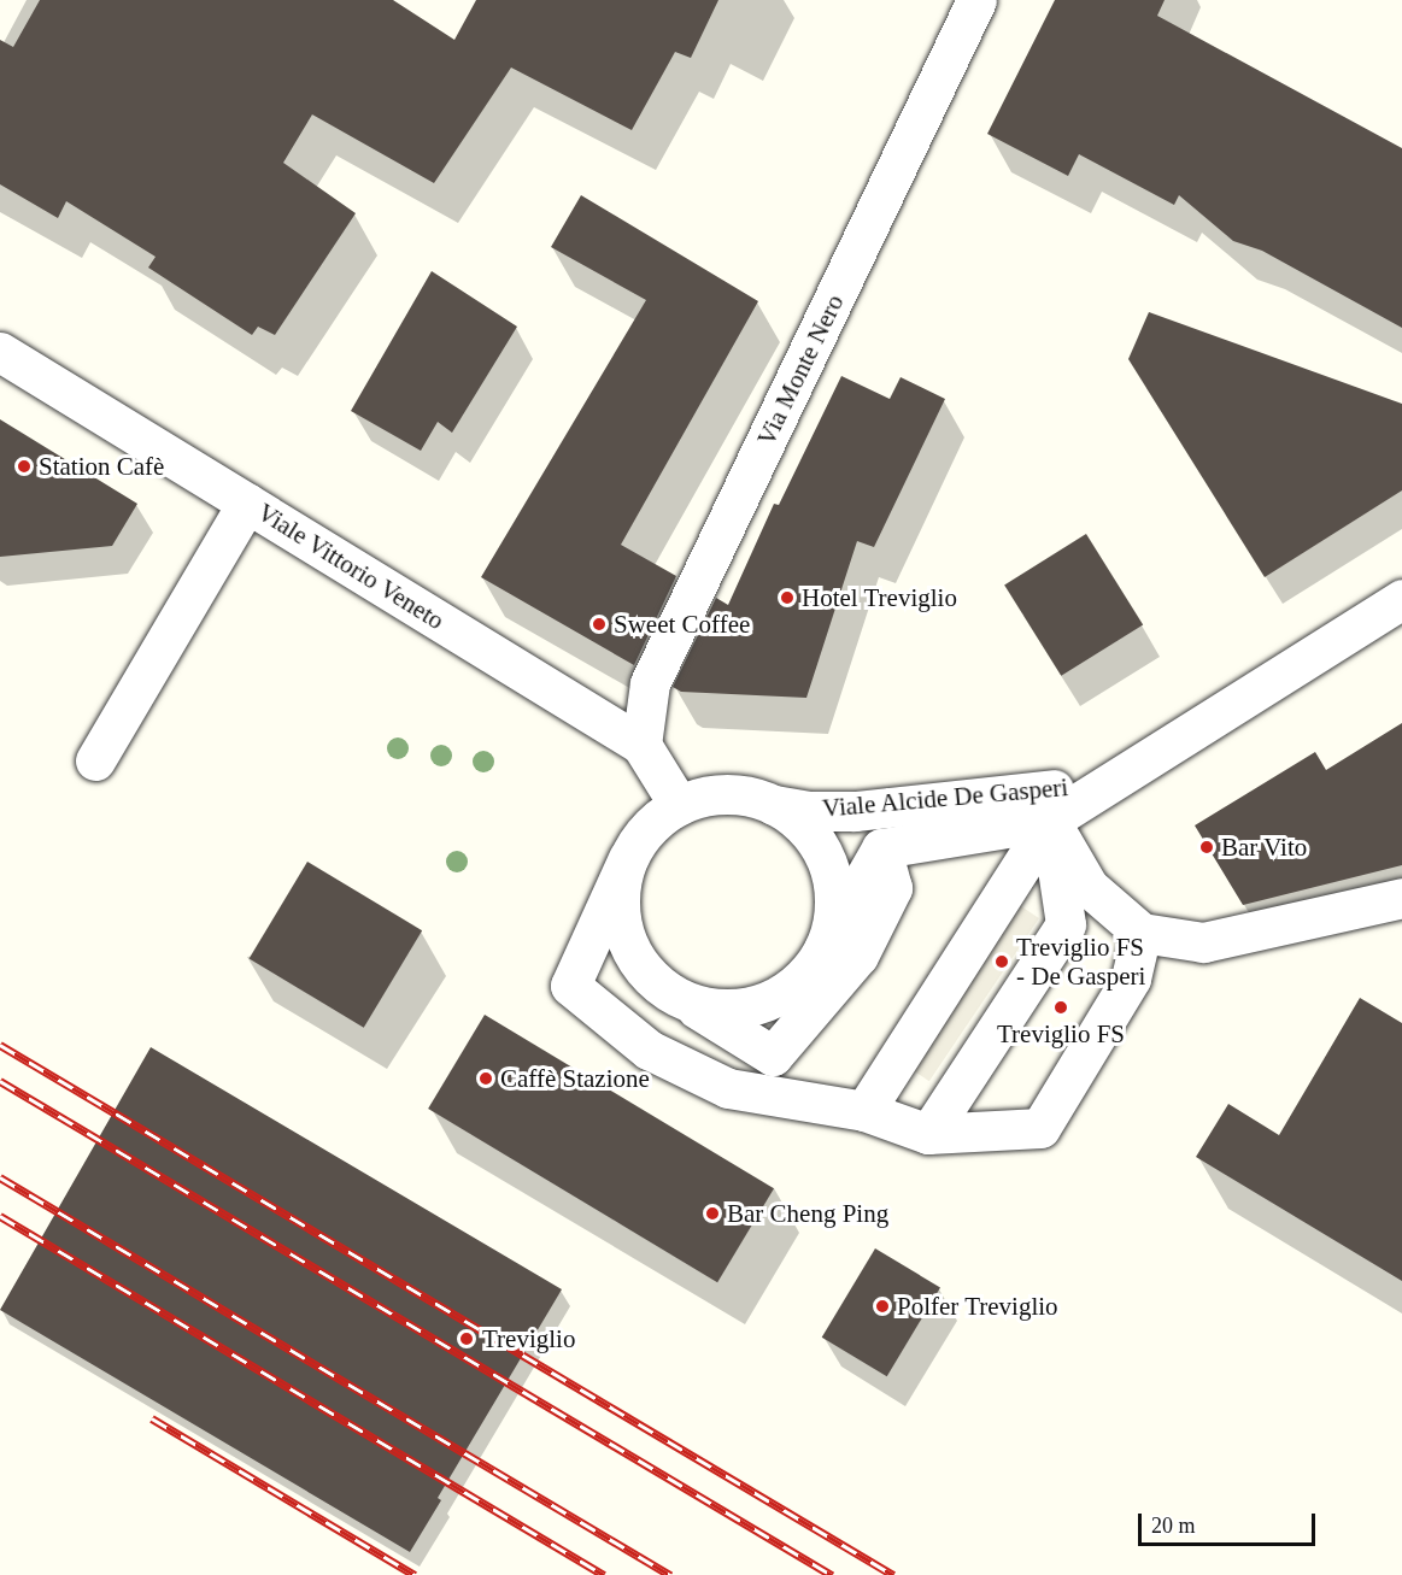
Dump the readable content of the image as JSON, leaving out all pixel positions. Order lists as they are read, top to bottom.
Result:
{
  "streets": {
    "street": ["Via Monte Nero", "Viale Vittorio Veneto", "Viale Alcide De Gasperi"]
  },
  "crossings": [
    ["Via Monte Nero", "Viale Vittorio Veneto"],
    ["Viale Vittorio Veneto", "Viale Alcide De Gasperi"]
  ],
  "places": [
    "Station Cafè",
    "Hotel Treviglio",
    "Sweet Coffee",
    "Bar Vito",
    "Treviglio FS - De Gasperi",
    "Treviglio FS",
    "Caffè Stazione",
    "Bar Cheng Ping",
    "Polfer Treviglio",
    "Treviglio"
  ],
  "scale_bar": "20 m"
}
